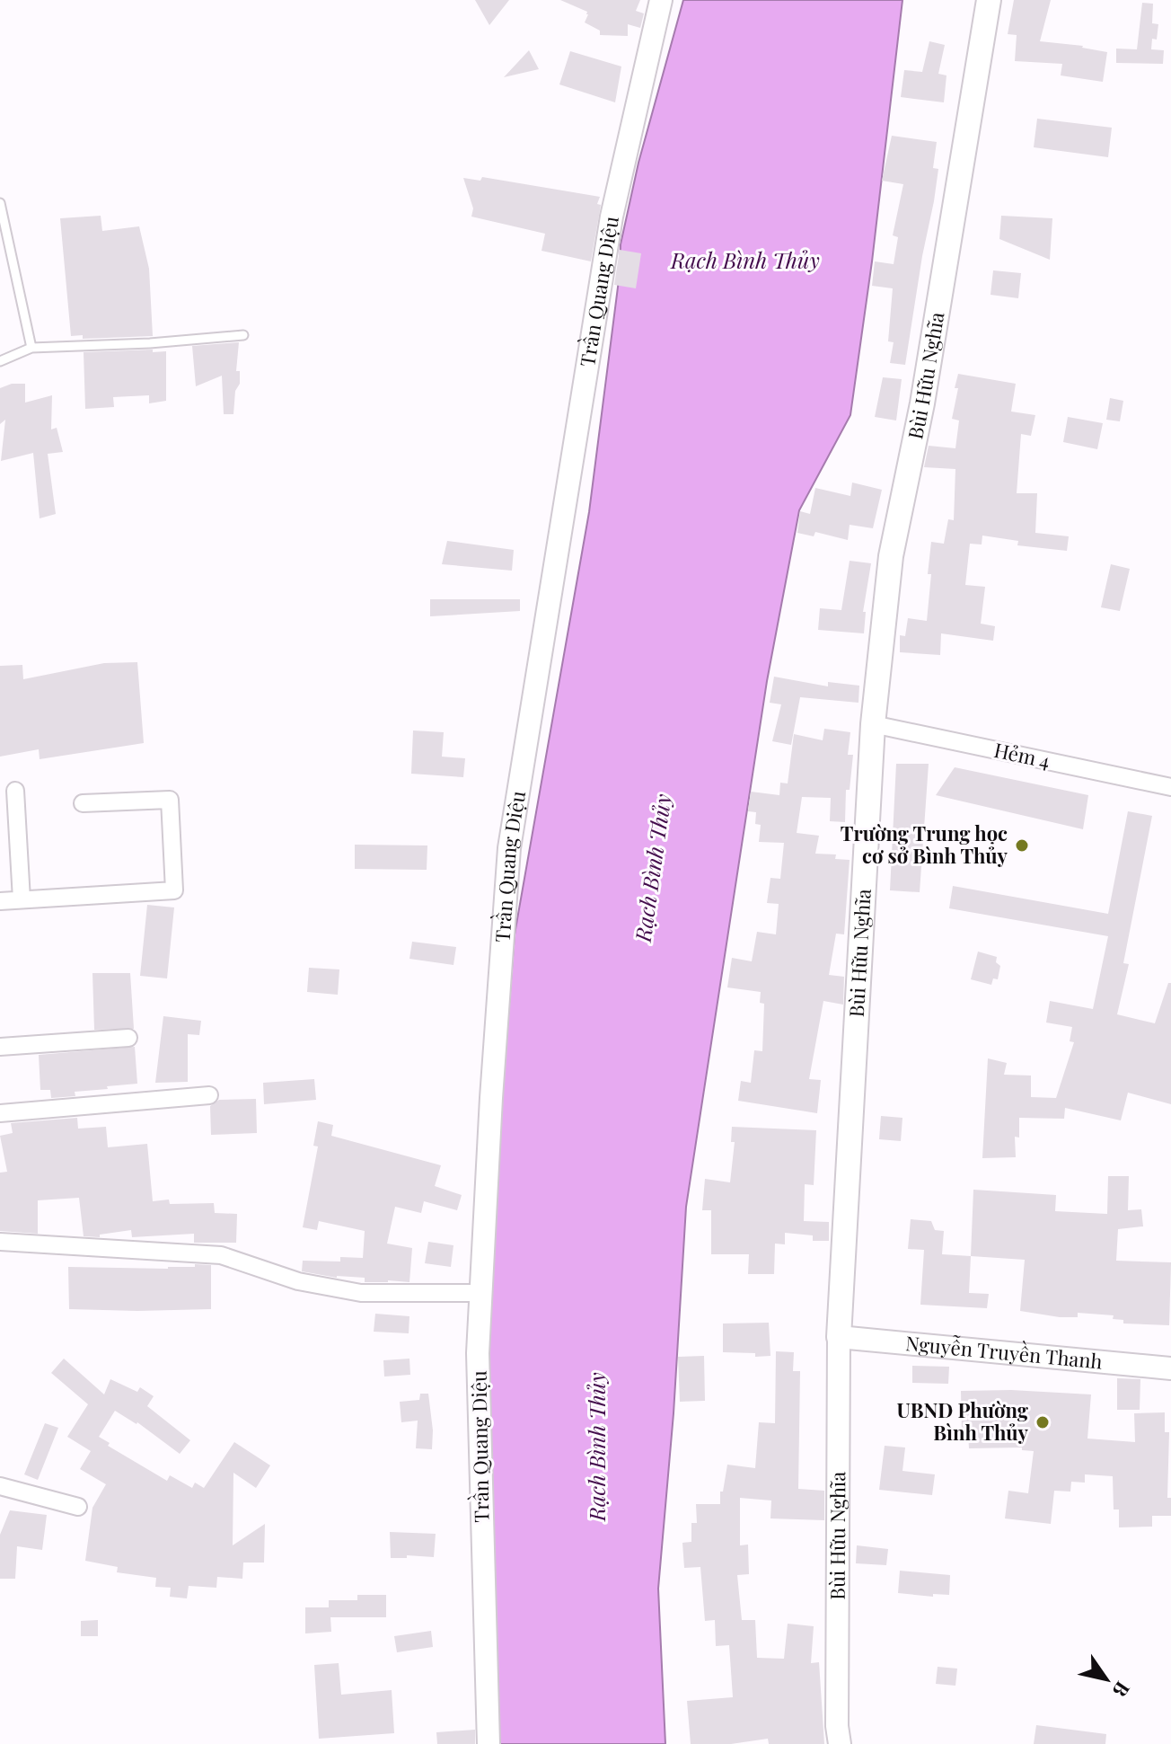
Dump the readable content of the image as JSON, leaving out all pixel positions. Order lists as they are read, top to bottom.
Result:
{
  "streets": {
    "main road": ["Bùi Hữu Nghĩa"],
    "street": ["Trần Quang Diệu", "Hẻm 4", "Nguyễn Truyền Thanh"]
  },
  "crossings": [
    ["Bùi Hữu Nghĩa", "Hẻm 4"],
    ["Bùi Hữu Nghĩa", "Nguyễn Truyền Thanh"]
  ],
  "water": ["Rạch Bình Thủy"],
  "places": ["Trường Trung học cơ sở Bình Thủy", "UBND Phường Bình Thủy"],
  "north": "bottom right"
}
